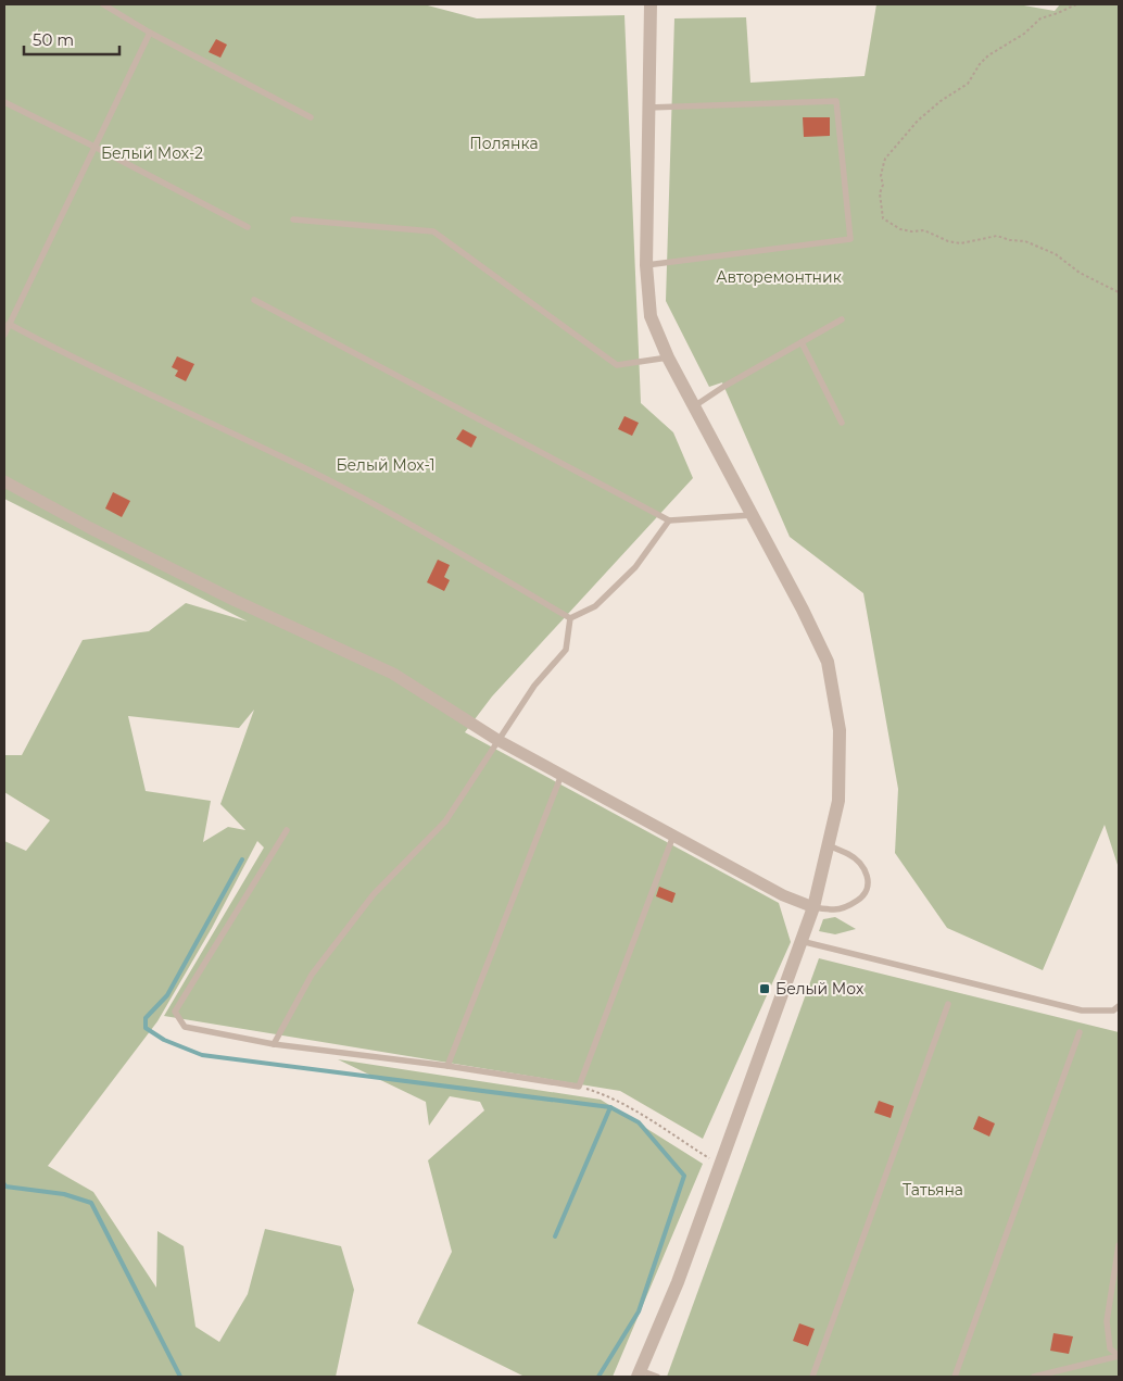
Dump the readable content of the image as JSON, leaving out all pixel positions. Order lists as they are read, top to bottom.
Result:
{
  "parks": [
    "Полянка",
    "Белый Мох-2",
    "Авторемонтник",
    "Белый Мох-1",
    "Татьяна"
  ],
  "places": {
    "transit": ["Белый Мох"]
  },
  "scale_bar": "50 m"
}
